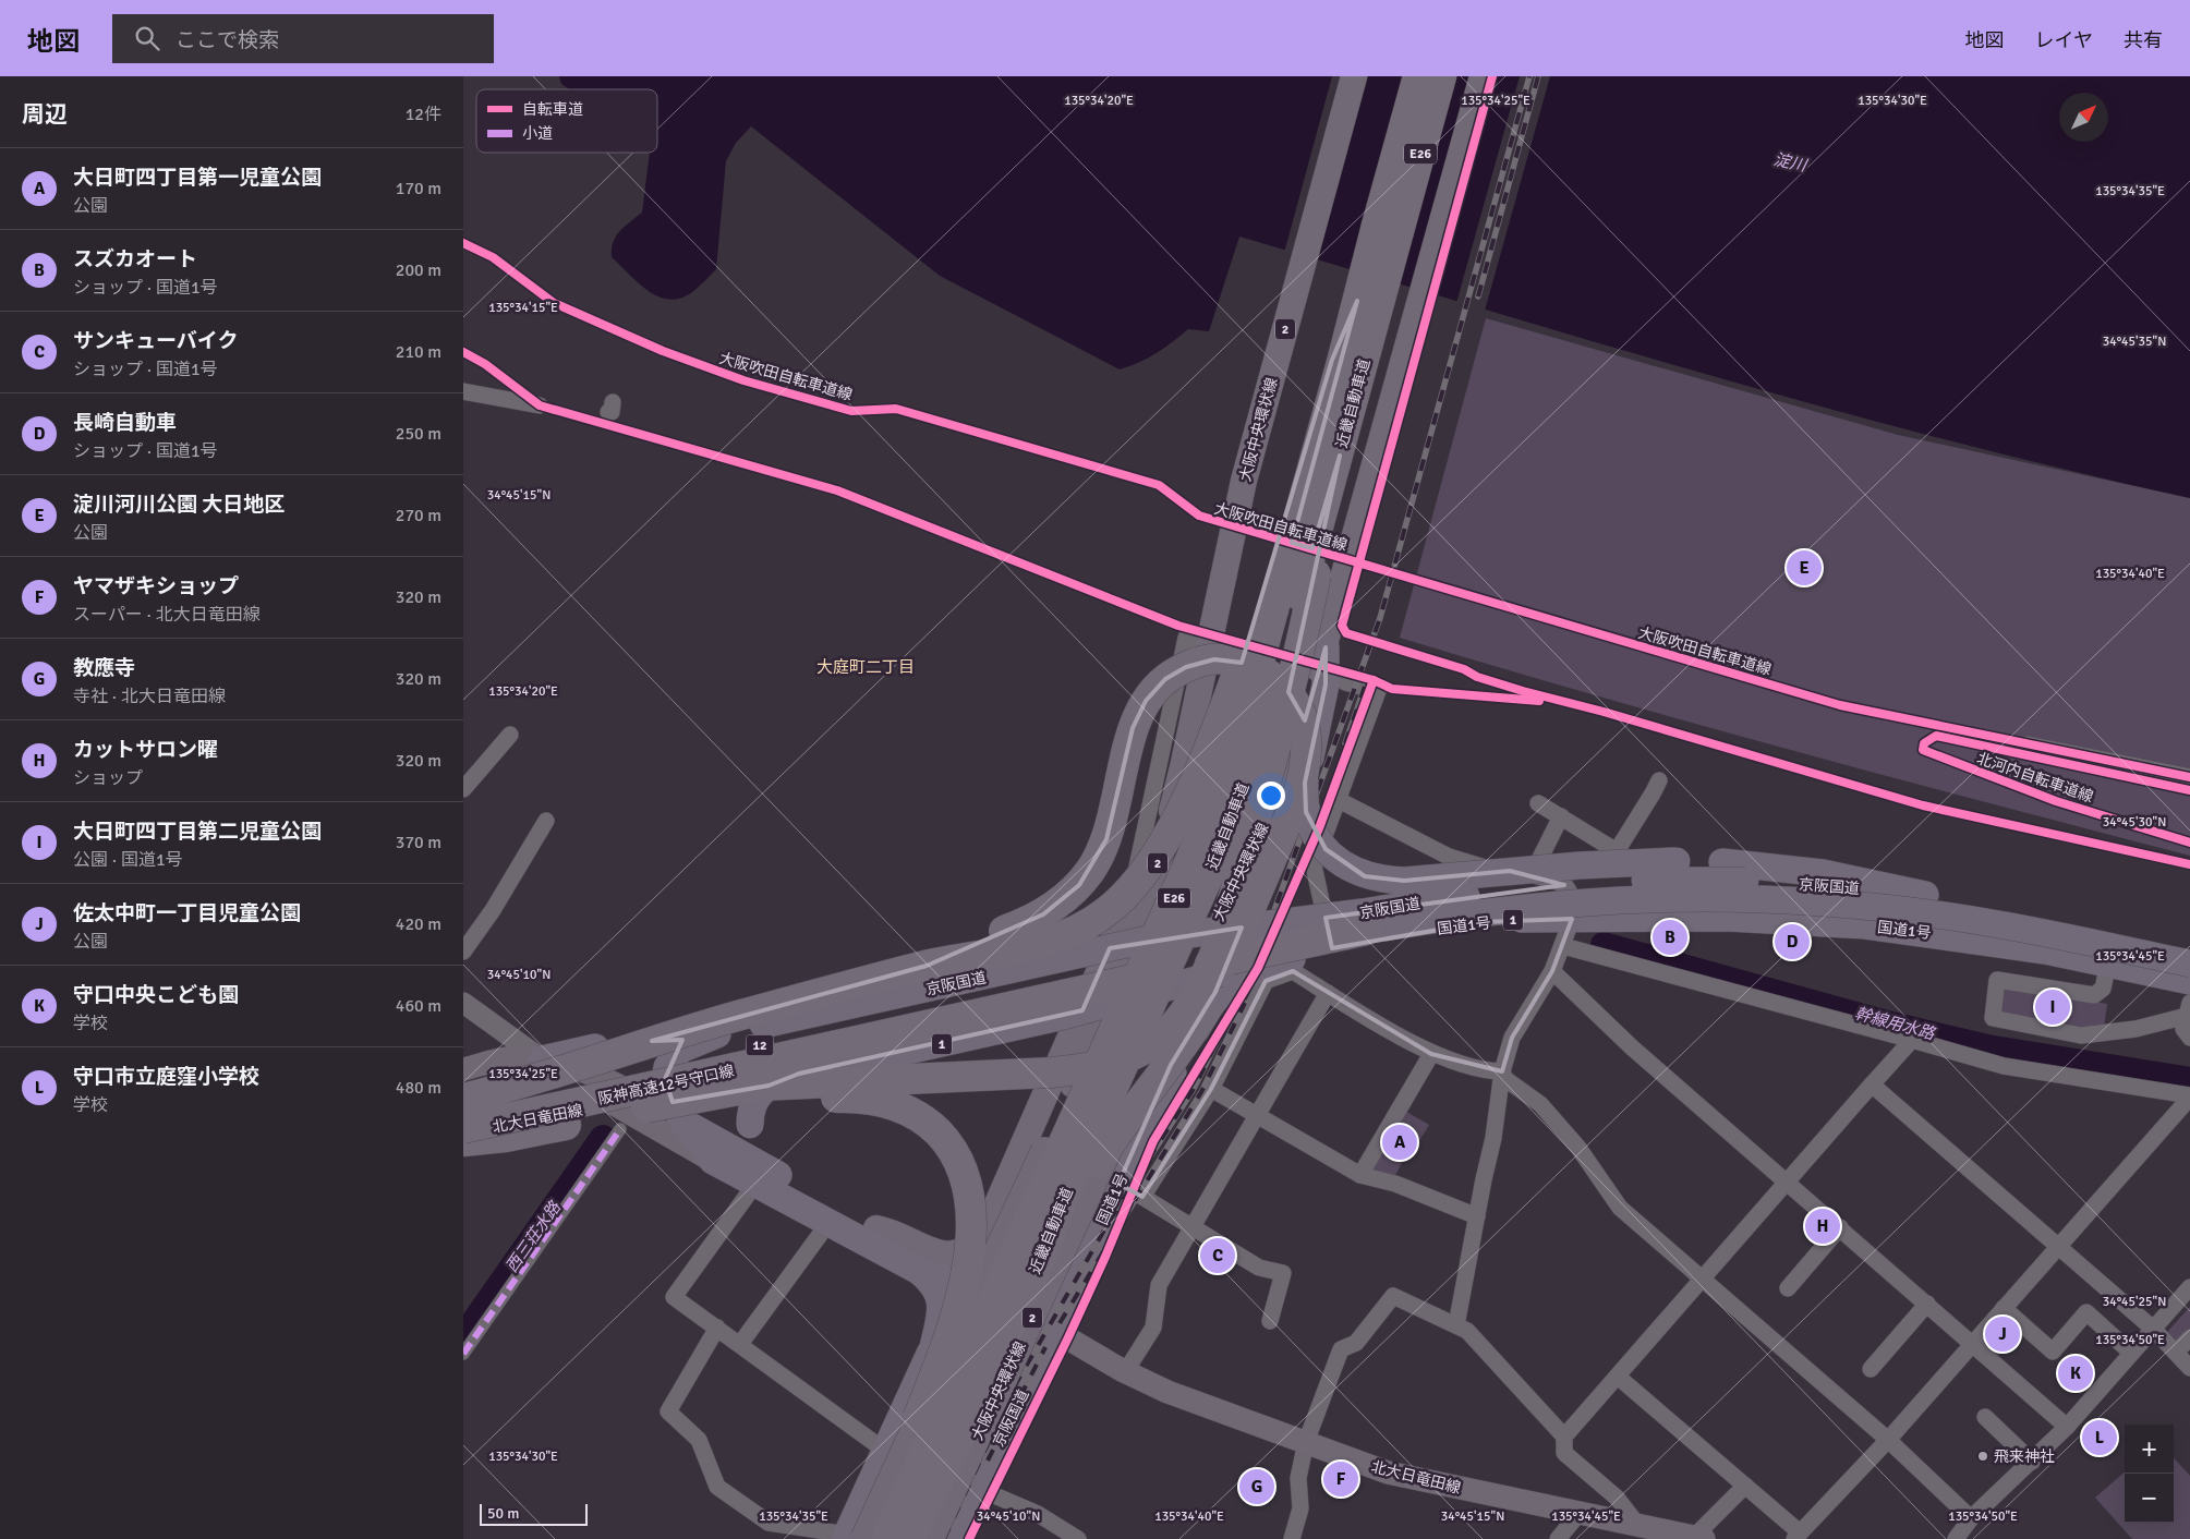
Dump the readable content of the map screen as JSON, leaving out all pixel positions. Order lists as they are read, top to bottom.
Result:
{
  "streets": {
    "highway": [
      "E26",
      "近畿自動車道",
      "京阪国道",
      "1",
      "国道1号",
      "12",
      "阪神高速12号守口線"
    ],
    "main road": ["2", "大阪中央環状線", "北大日竜田線"],
    "street": ["北河内自転車道線"],
    "cycle path": ["大阪吹田自転車道線"]
  },
  "crossings": [
    ["大阪中央環状線", "1"],
    ["京阪国道", "1"],
    ["京阪国道", "国道1号"],
    ["京阪国道", "北大日竜田線"],
    ["1", "12"],
    ["1", "北大日竜田線"],
    ["国道1号", "北大日竜田線"],
    ["12", "阪神高速12号守口線"]
  ],
  "districts": ["大庭町二丁目"],
  "water": ["淀川", "幹線用水路", "西三荘水路"],
  "places": ["飛来神社"],
  "legend": ["自転車道", "小道"],
  "scale_bar": "50 m",
  "north": "top right",
  "page": {
    "header": "地図",
    "search": "ここで検索",
    "nav": ["地図", "レイヤ", "共有"],
    "heading": ["周辺", "12件"],
    "list": [
      {
        "mark": "A",
        "name": "大日町四丁目第一児童公園",
        "note": "公園",
        "value": "170 m"
      },
      {
        "mark": "B",
        "name": "スズカオート",
        "note": "ショップ · 国道1号",
        "value": "200 m"
      },
      {
        "mark": "C",
        "name": "サンキューバイク",
        "note": "ショップ · 国道1号",
        "value": "210 m"
      },
      {
        "mark": "D",
        "name": "長崎自動車",
        "note": "ショップ · 国道1号",
        "value": "250 m"
      },
      {
        "mark": "E",
        "name": "淀川河川公園 大日地区",
        "note": "公園",
        "value": "270 m"
      },
      {
        "mark": "F",
        "name": "ヤマザキショップ",
        "note": "スーパー · 北大日竜田線",
        "value": "320 m"
      },
      {
        "mark": "G",
        "name": "教應寺",
        "note": "寺社 · 北大日竜田線",
        "value": "320 m"
      },
      {
        "mark": "H",
        "name": "カットサロン曜",
        "note": "ショップ",
        "value": "320 m"
      },
      {
        "mark": "I",
        "name": "大日町四丁目第二児童公園",
        "note": "公園 · 国道1号",
        "value": "370 m"
      },
      {
        "mark": "J",
        "name": "佐太中町一丁目児童公園",
        "note": "公園",
        "value": "420 m"
      },
      {
        "mark": "K",
        "name": "守口中央こども園",
        "note": "学校",
        "value": "460 m"
      },
      {
        "mark": "L",
        "name": "守口市立庭窪小学校",
        "note": "学校",
        "value": "480 m"
      }
    ],
    "pins": [
      "E",
      "B",
      "D",
      "I",
      "A",
      "H",
      "C",
      "J",
      "K",
      "L",
      "F",
      "G"
    ],
    "map_buttons": ["+", "−"],
    "scale": "50 m"
  },
  "coordinates": [
    "135°34'20\"E",
    "135°34'25\"E",
    "135°34'30\"E",
    "135°34'35\"E",
    "135°34'15\"E",
    "34°45'35\"N",
    "34°45'15\"N",
    "135°34'40\"E",
    "34°45'30\"N",
    "135°34'45\"E",
    "34°45'10\"N",
    "34°45'25\"N",
    "135°34'50\"E"
  ]
}
